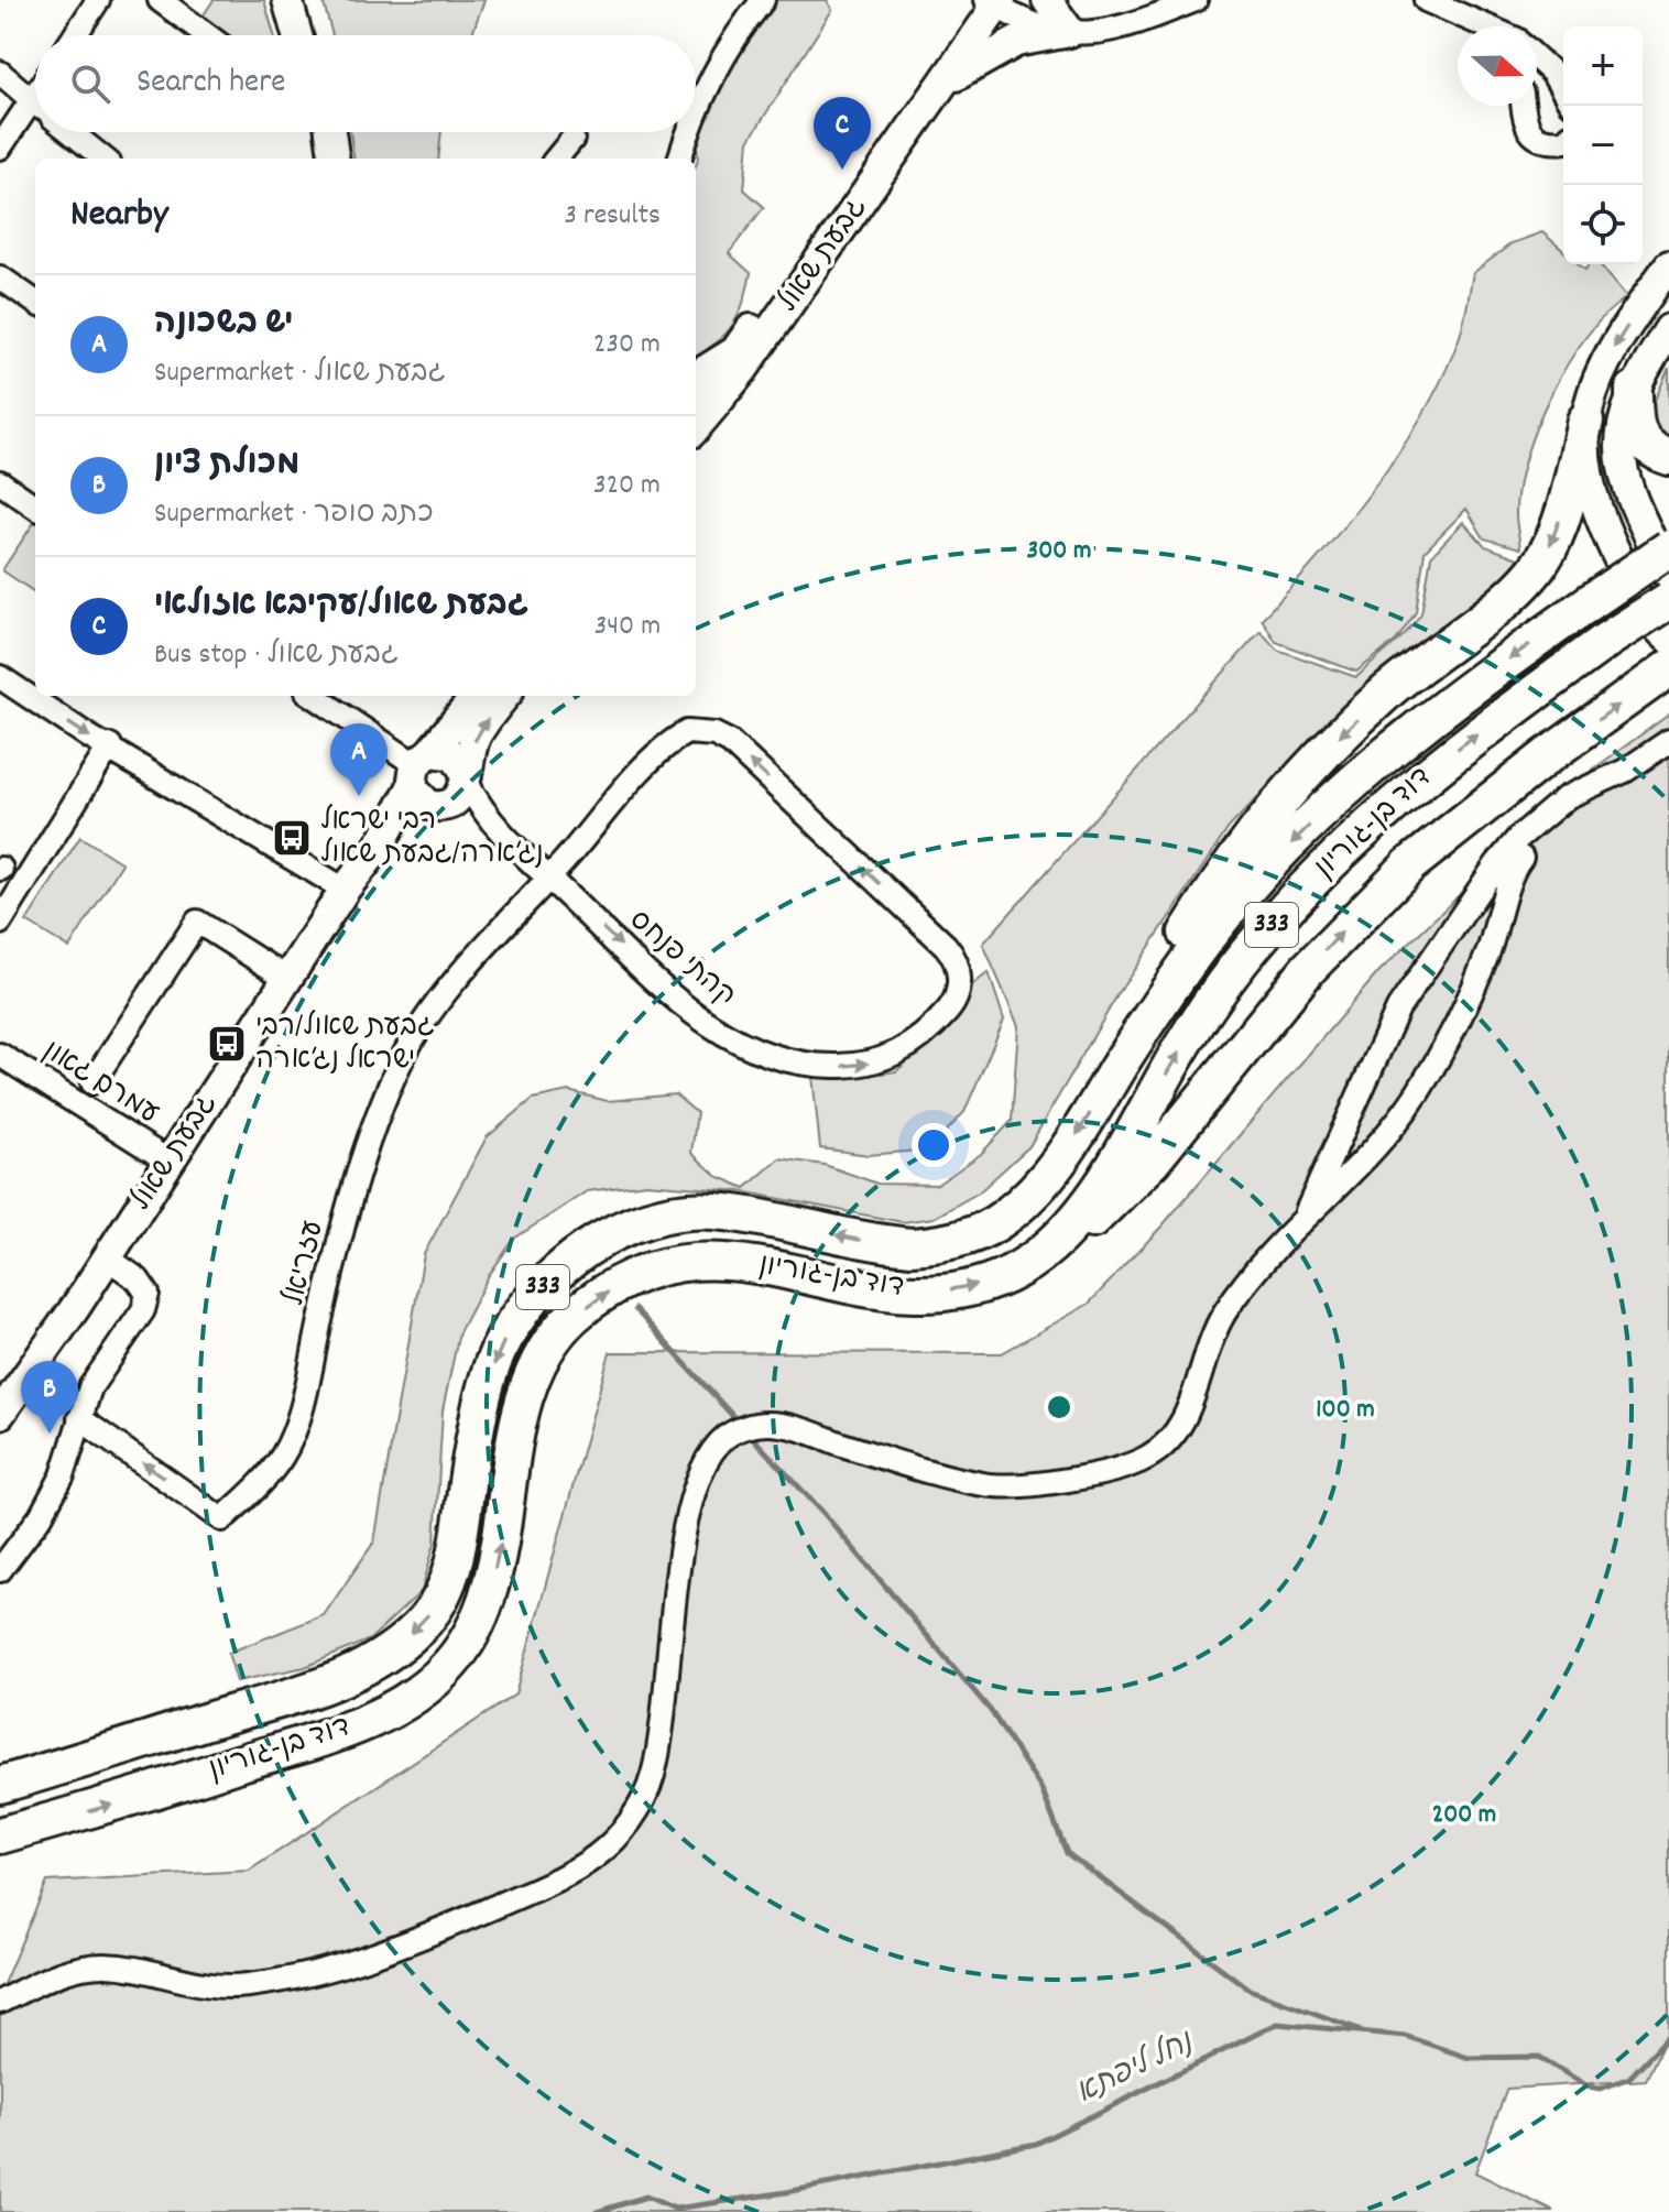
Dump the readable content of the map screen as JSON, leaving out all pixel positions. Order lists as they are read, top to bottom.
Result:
{
  "streets": {
    "main road": ["דוד בן-גוריון", "333"],
    "street": [
      "גבעת שאול",
      "קהתי פנחס",
      "עמרם גאון",
      "עזריאל"
    ]
  },
  "crossings": [
    ["גבעת שאול", "עמרם גאון"],
    ["קהתי פנחס", "עזריאל"]
  ],
  "water": ["נחל ליפתא"],
  "places": {
    "bus stop": ["רבי ישראל נג׳ארה/גבעת שאול", "גבעת שאול/רבי ישראל נג׳ארה"]
  },
  "north": "right",
  "page": {
    "map_buttons": ["+", "−"],
    "search": "Search here",
    "pins": ["C", "A", "B"],
    "heading": ["Nearby", "3 results"],
    "list": [
      {
        "mark": "A",
        "name": "יש בשכונה",
        "note": "Supermarket · גבעת שאול",
        "value": "230 m"
      },
      {
        "mark": "B",
        "name": "מכולת ציון",
        "note": "Supermarket · כתב סופר",
        "value": "320 m"
      },
      {
        "mark": "C",
        "name": "גבעת שאול/עקיבא אזולאי",
        "note": "Bus stop · גבעת שאול",
        "value": "340 m"
      }
    ]
  },
  "rings": ["300 m", "100 m", "200 m"]
}
